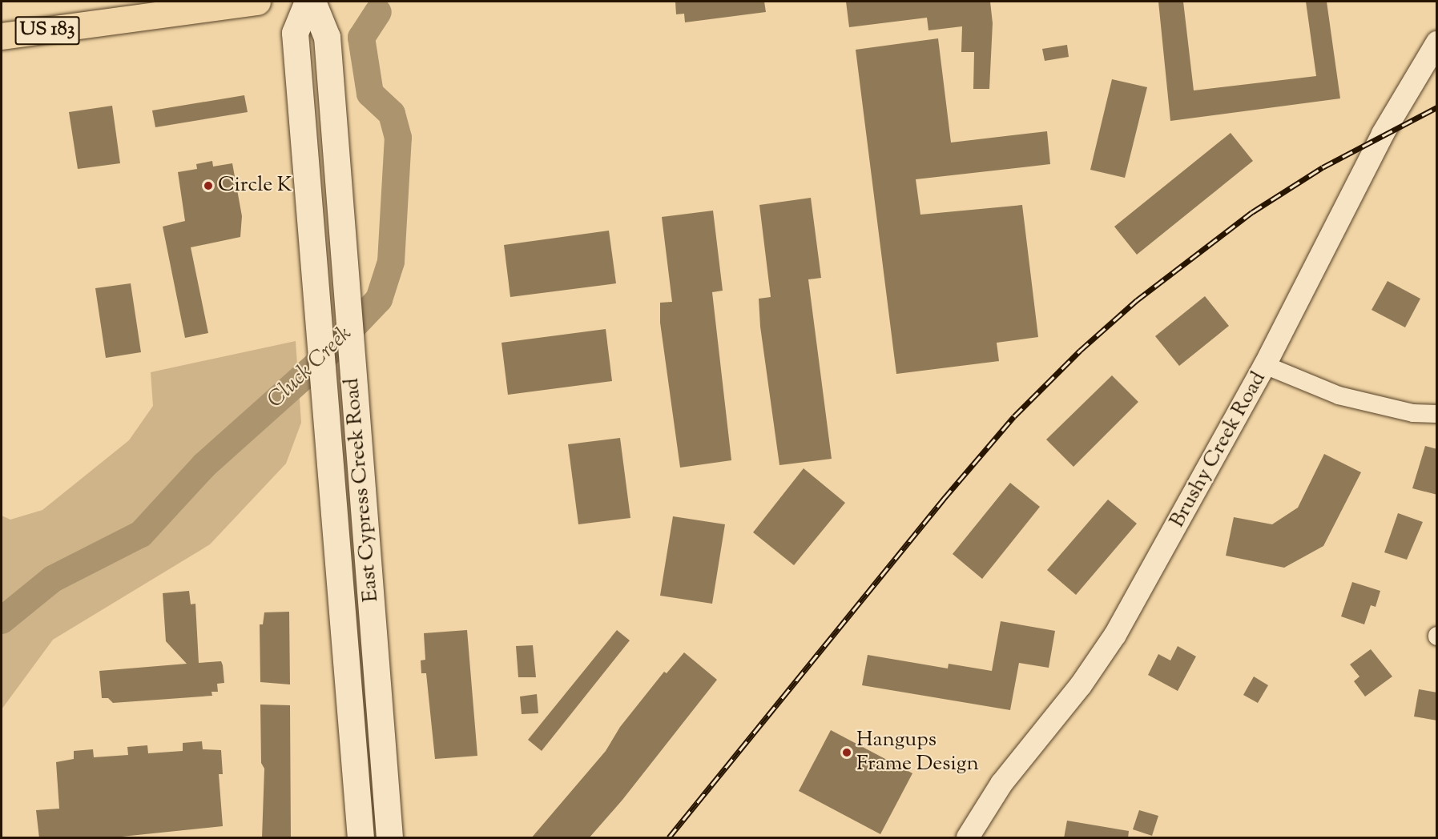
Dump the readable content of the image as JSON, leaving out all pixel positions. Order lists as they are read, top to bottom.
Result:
{
  "streets": {
    "main road": ["US 183", "East Cypress Creek Road"],
    "street": ["Brushy Creek Road"]
  },
  "water": ["Cluck Creek"],
  "places": ["Circle K", "Hangups Frame Design"]
}
